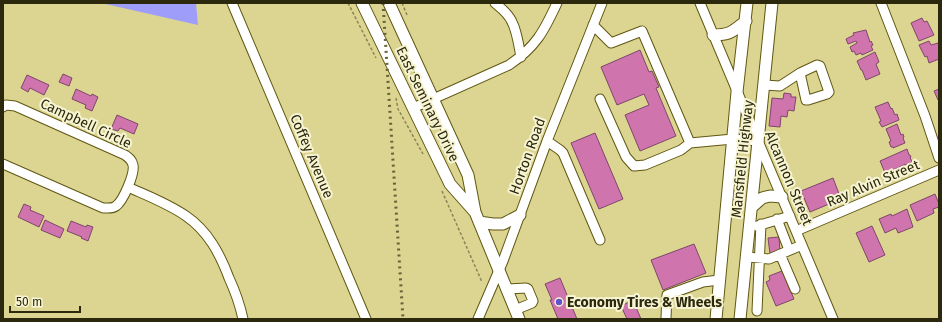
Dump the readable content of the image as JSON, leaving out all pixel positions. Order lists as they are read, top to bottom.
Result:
{
  "streets": {
    "main road": ["East Seminary Drive", "Mansfield Highway"],
    "street": [
      "Campbell Circle",
      "Coffey Avenue",
      "Horton Road",
      "Alcannon Street",
      "Ray Alvin Street"
    ]
  },
  "crossings": [
    ["East Seminary Drive", "Horton Road"],
    ["Mansfield Highway", "Alcannon Street"],
    ["Alcannon Street", "Ray Alvin Street"]
  ],
  "places": ["Economy Tires & Wheels"],
  "scale_bar": "50 m"
}
